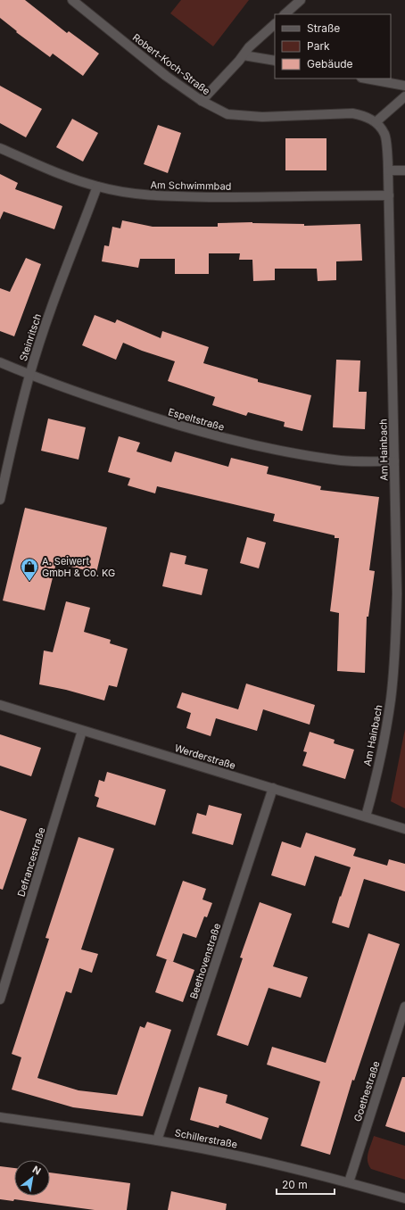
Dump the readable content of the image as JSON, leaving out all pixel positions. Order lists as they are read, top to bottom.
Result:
{
  "streets": {
    "street": [
      "Robert-Koch-Straße",
      "Am Schwimmbad",
      "Steinritsch",
      "Espeltstraße",
      "Am Hainbach",
      "Werderstraße",
      "Defrancestraße",
      "Beethovenstraße",
      "Goethestraße",
      "Schillerstraße"
    ]
  },
  "crossings": [
    ["Robert-Koch-Straße", "Am Hainbach"],
    ["Am Schwimmbad", "Steinritsch"],
    ["Am Schwimmbad", "Am Hainbach"],
    ["Steinritsch", "Espeltstraße"],
    ["Espeltstraße", "Am Hainbach"],
    ["Am Hainbach", "Werderstraße"],
    ["Werderstraße", "Defrancestraße"],
    ["Werderstraße", "Beethovenstraße"],
    ["Beethovenstraße", "Schillerstraße"],
    ["Goethestraße", "Schillerstraße"]
  ],
  "places": {
    "shop": ["A. Seiwert GmbH & Co. KG"]
  },
  "legend": ["Straße", "Park", "Gebäude"],
  "scale_bar": "20 m",
  "north": "top right"
}
